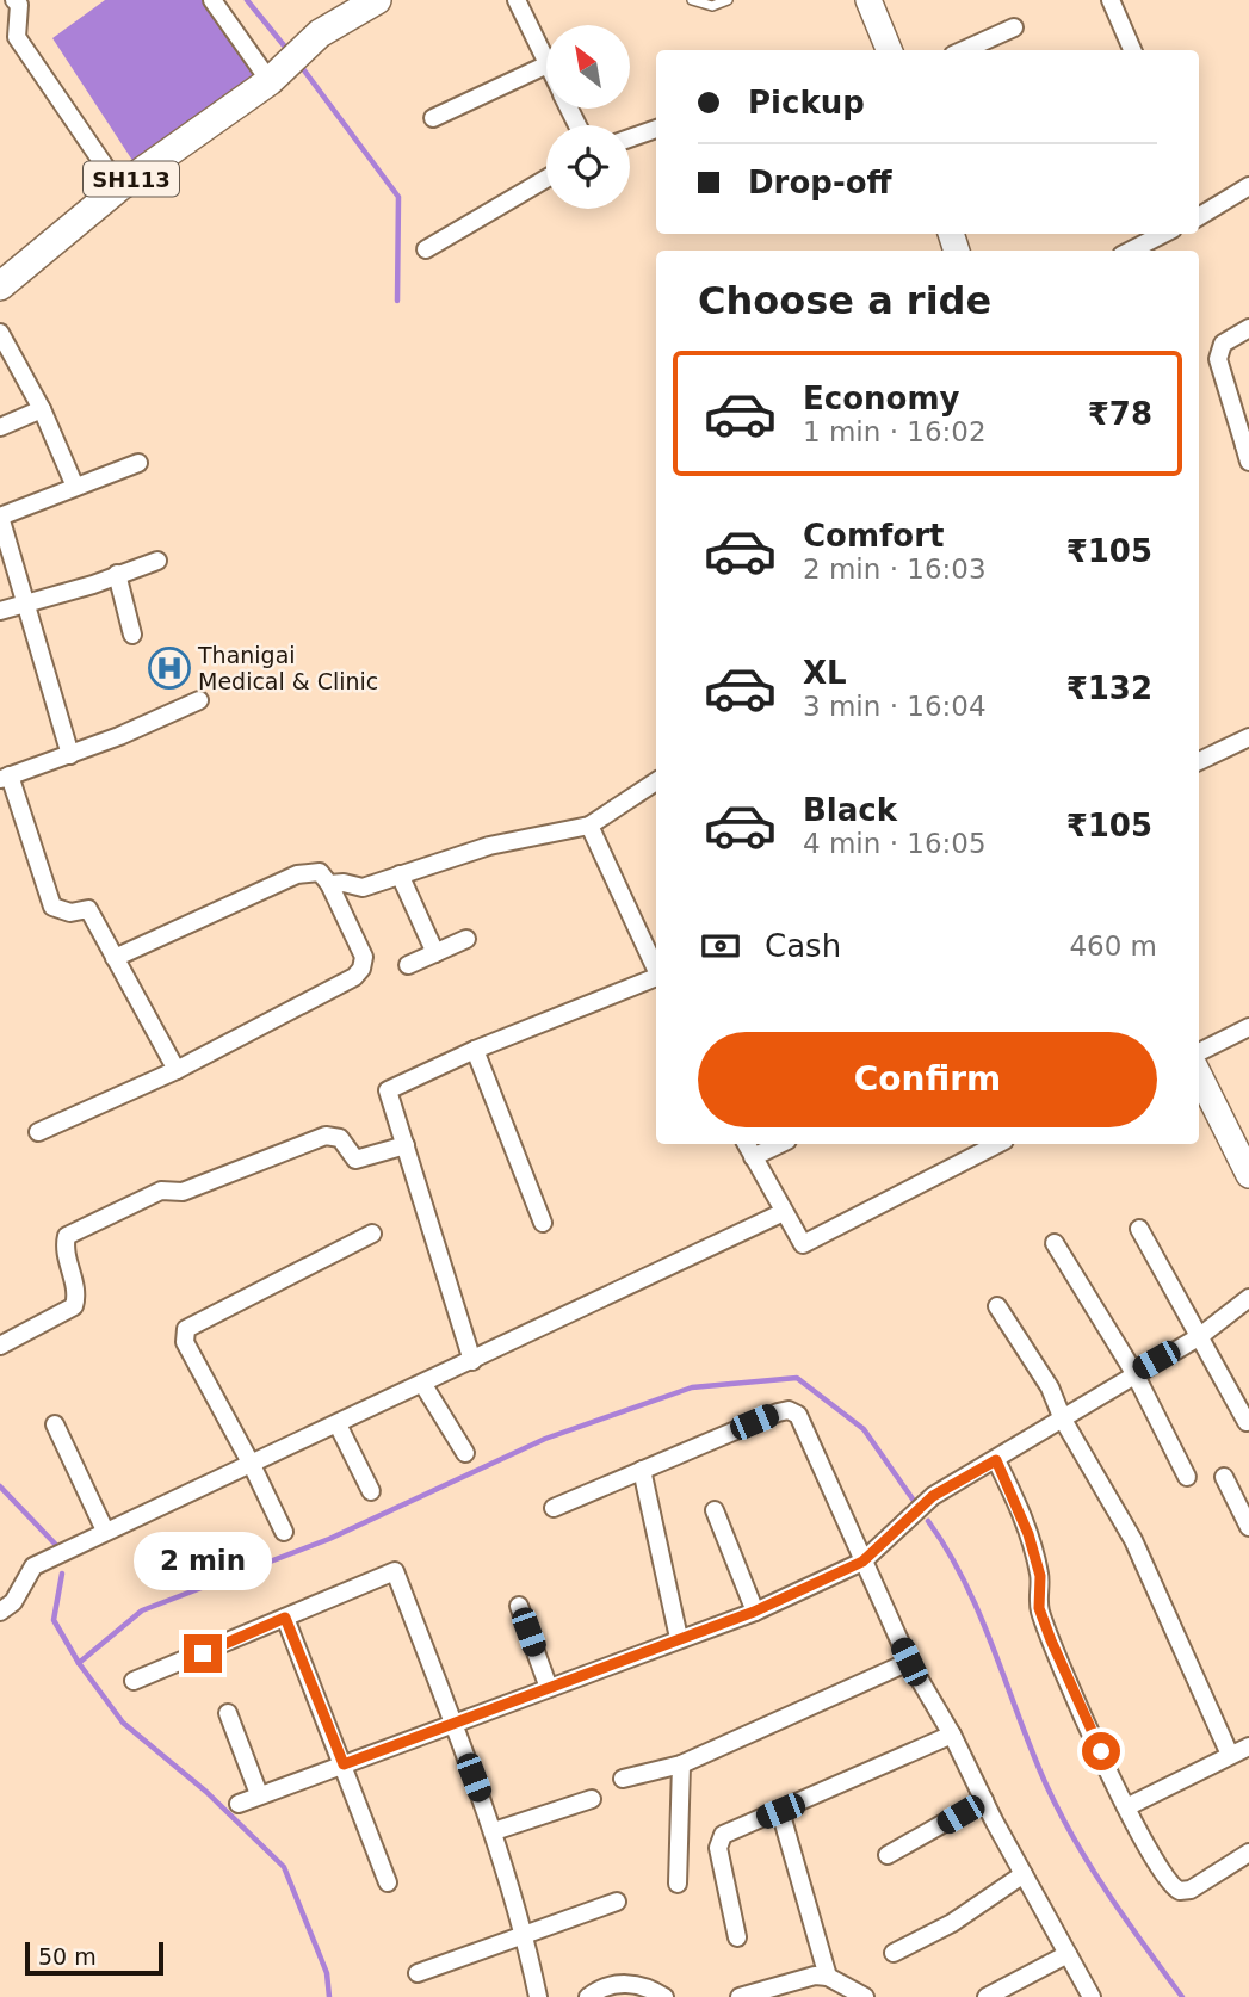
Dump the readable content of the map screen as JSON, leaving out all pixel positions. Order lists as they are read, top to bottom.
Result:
{
  "streets": {
    "main road": ["SH113"]
  },
  "places": {
    "hospital": ["Thanigai Medical & Clinic"]
  },
  "scale_bar": "50 m",
  "north": "top left",
  "page": {
    "banner": ["Pickup", "Drop-off"],
    "heading": "Choose a ride",
    "list": [
      {
        "name": "Economy",
        "note": "1 min · 16:02",
        "value": "₹78"
      },
      {
        "name": "Comfort",
        "note": "2 min · 16:03",
        "value": "₹105"
      },
      {
        "name": "XL",
        "note": "3 min · 16:04",
        "value": "₹132"
      },
      {
        "name": "Black",
        "note": "4 min · 16:05",
        "value": "₹105"
      }
    ],
    "pay": ["Cash", "460 m"],
    "buttons": "Confirm",
    "bubble": "2 min",
    "scale": "50 m"
  }
}
